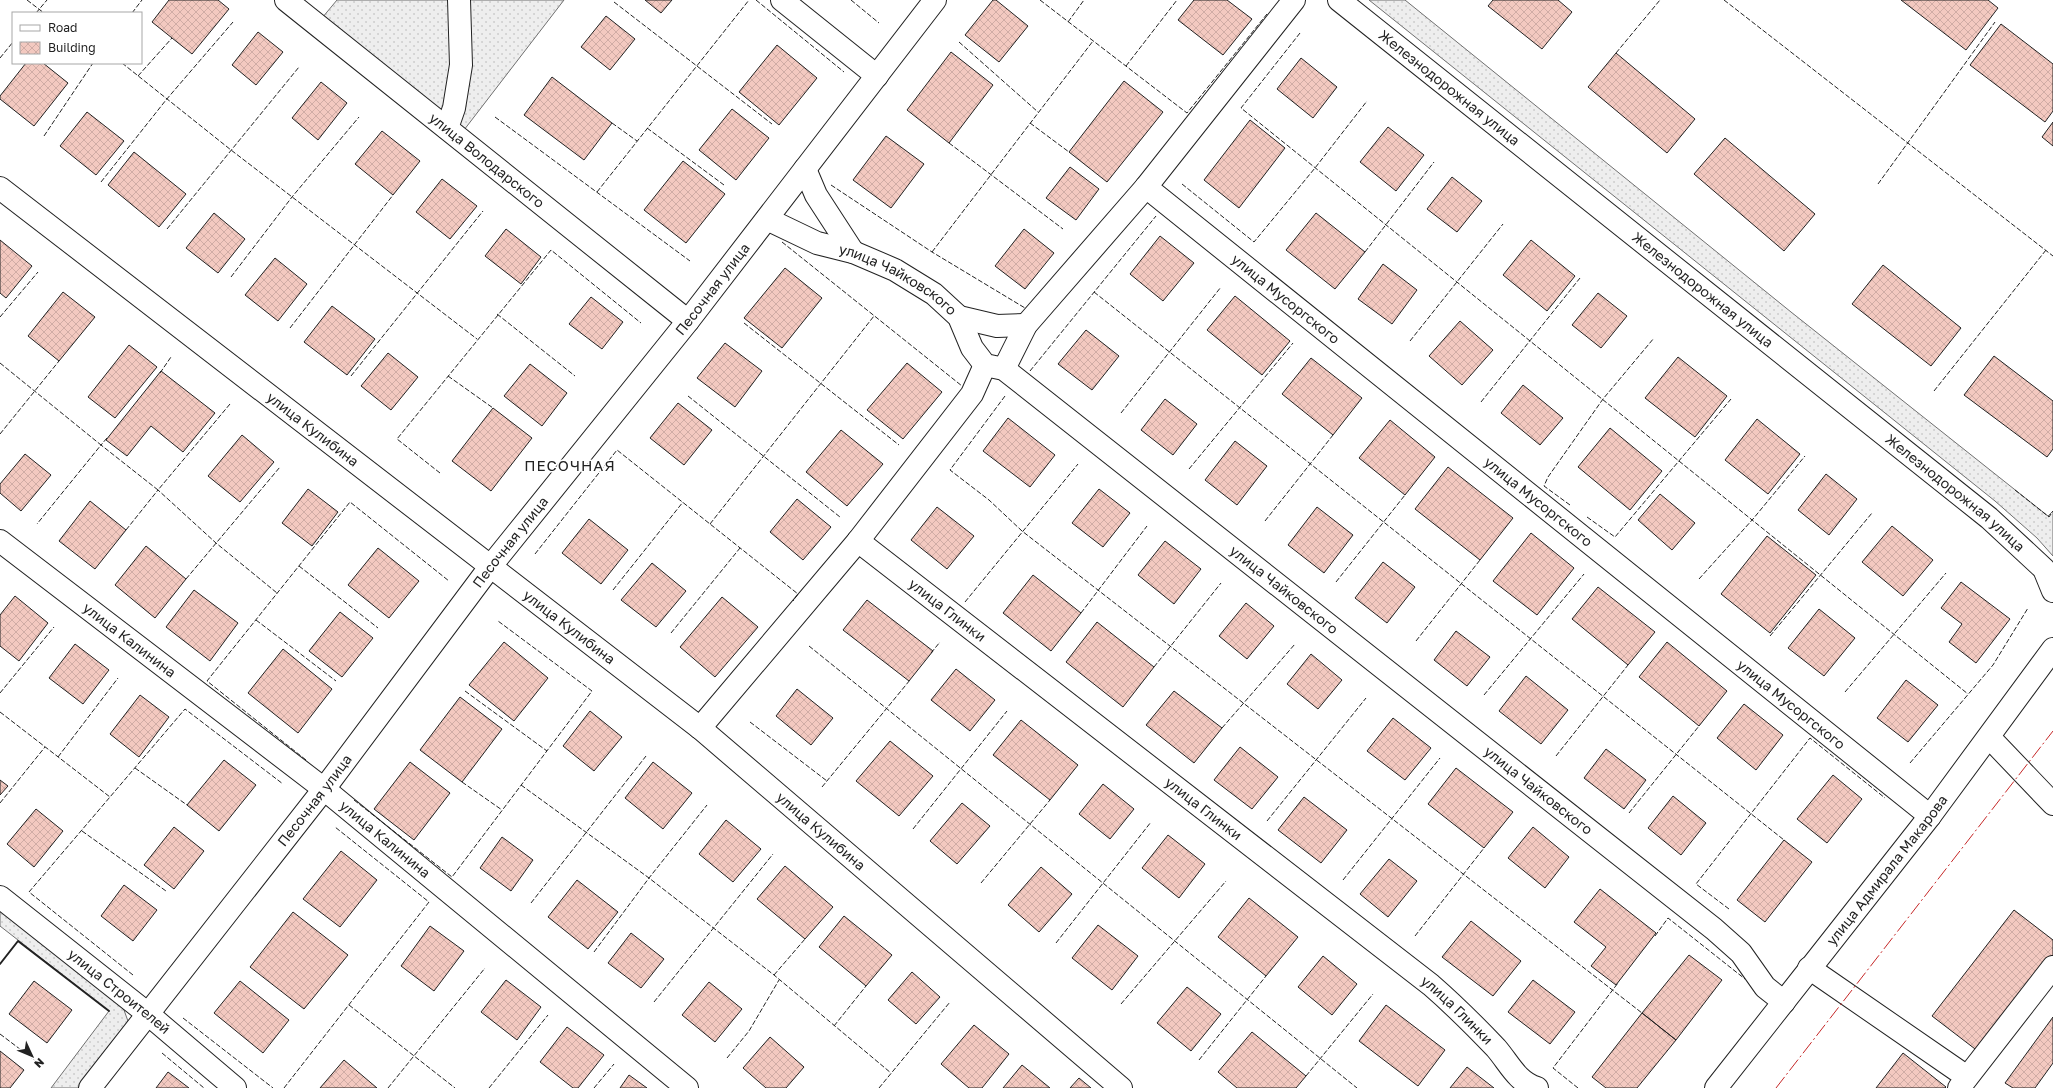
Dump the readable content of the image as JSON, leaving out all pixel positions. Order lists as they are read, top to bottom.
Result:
{
  "streets": {
    "street": [
      "Железнодорожная улица",
      "улица Володарского",
      "улица Чайковского",
      "Песочная улица",
      "улица Мусоргского",
      "улица Кулибина",
      "улица Глинки",
      "улица Калинина",
      "улица Адмирала Макарова",
      "улица Строителей"
    ]
  },
  "crossings": [
    ["улица Володарского", "Песочная улица"],
    ["улица Чайковского", "Песочная улица"],
    ["улица Чайковского", "улица Адмирала Макарова"],
    ["Песочная улица", "улица Кулибина"],
    ["Песочная улица", "улица Калинина"],
    ["Песочная улица", "улица Строителей"],
    ["улица Мусоргского", "улица Адмирала Макарова"]
  ],
  "districts": ["ПЕСОЧНАЯ"],
  "legend": ["Road", "Building"],
  "north": "bottom right"
}
